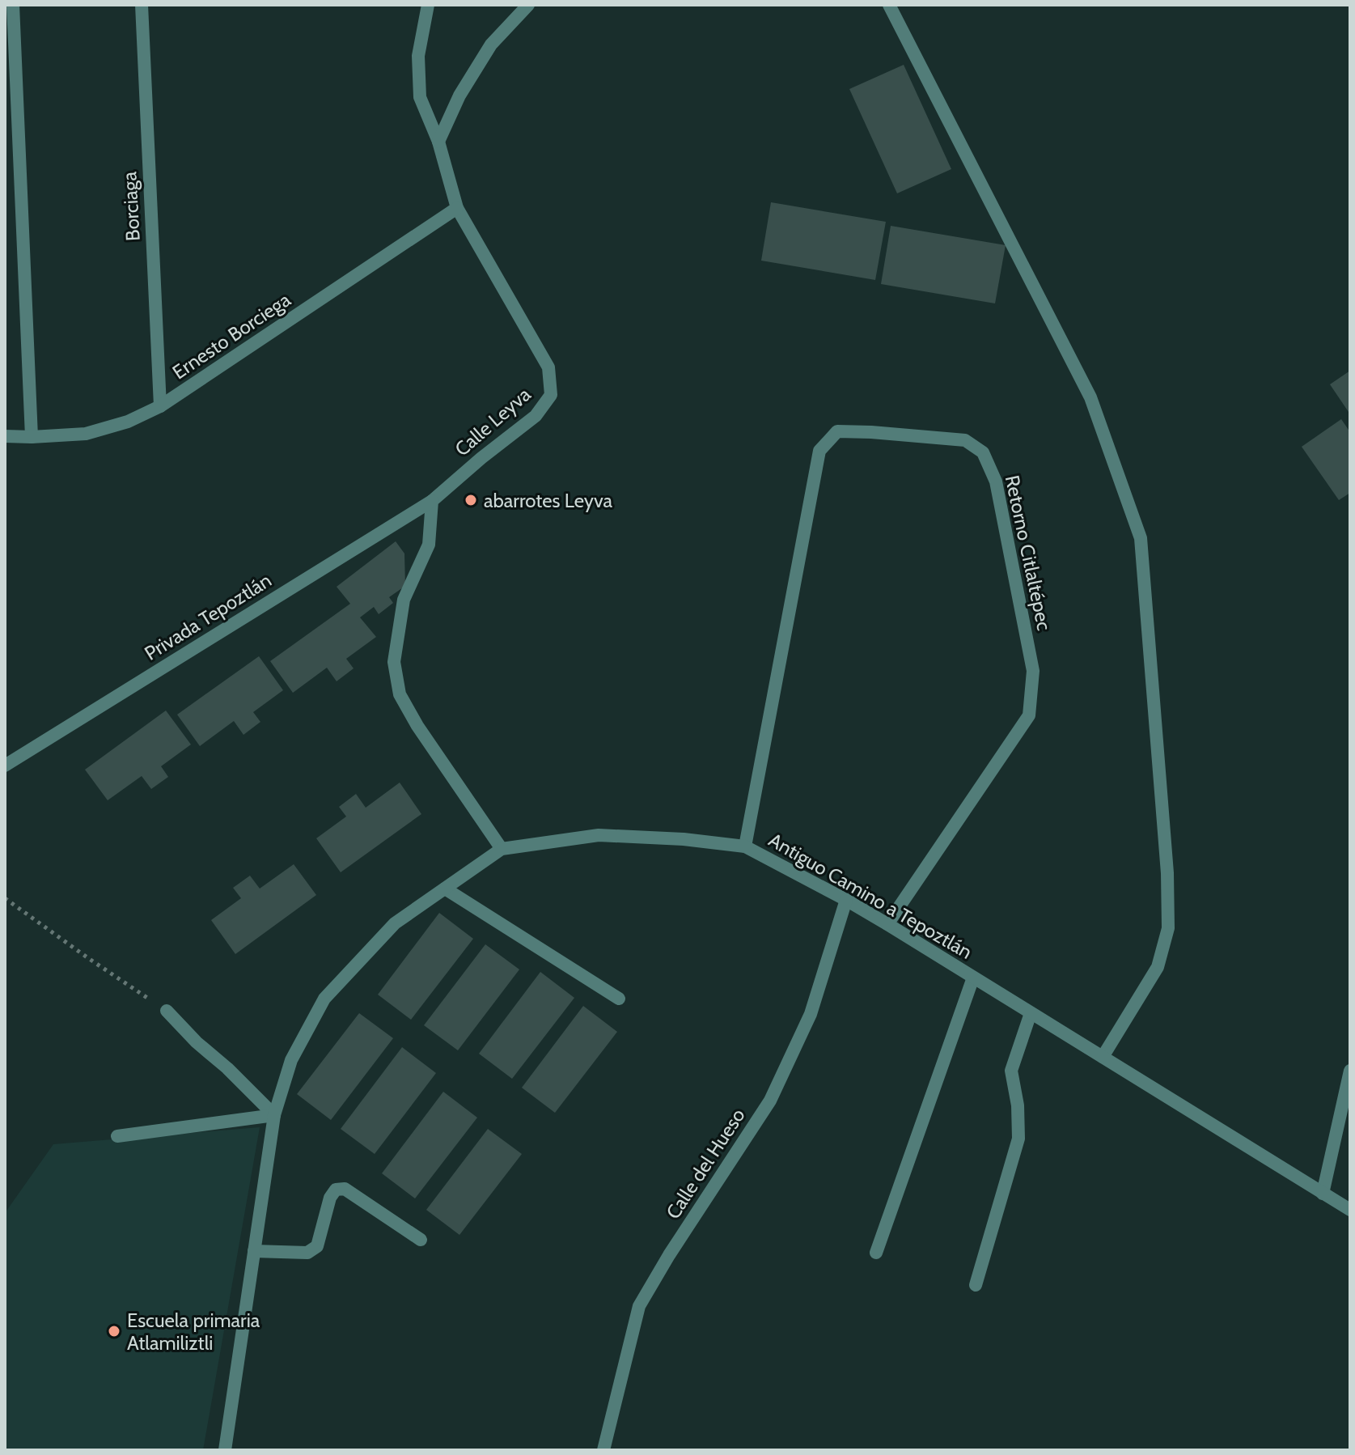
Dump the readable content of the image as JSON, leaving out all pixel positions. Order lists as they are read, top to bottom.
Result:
{
  "streets": {
    "street": [
      "Borciaga",
      "Ernesto Borciega",
      "Calle Leyva",
      "Retorno Citlaltépec",
      "Privada Tepoztlán",
      "Antiguo Camino a Tepoztlán",
      "Calle del Hueso"
    ]
  },
  "crossings": [
    ["Borciaga", "Ernesto Borciega"],
    ["Ernesto Borciega", "Calle Leyva"],
    ["Calle Leyva", "Privada Tepoztlán"],
    ["Retorno Citlaltépec", "Antiguo Camino a Tepoztlán"],
    ["Antiguo Camino a Tepoztlán", "Calle del Hueso"]
  ],
  "places": ["abarrotes Leyva", "Escuela primaria Atlamiliztli"]
}
